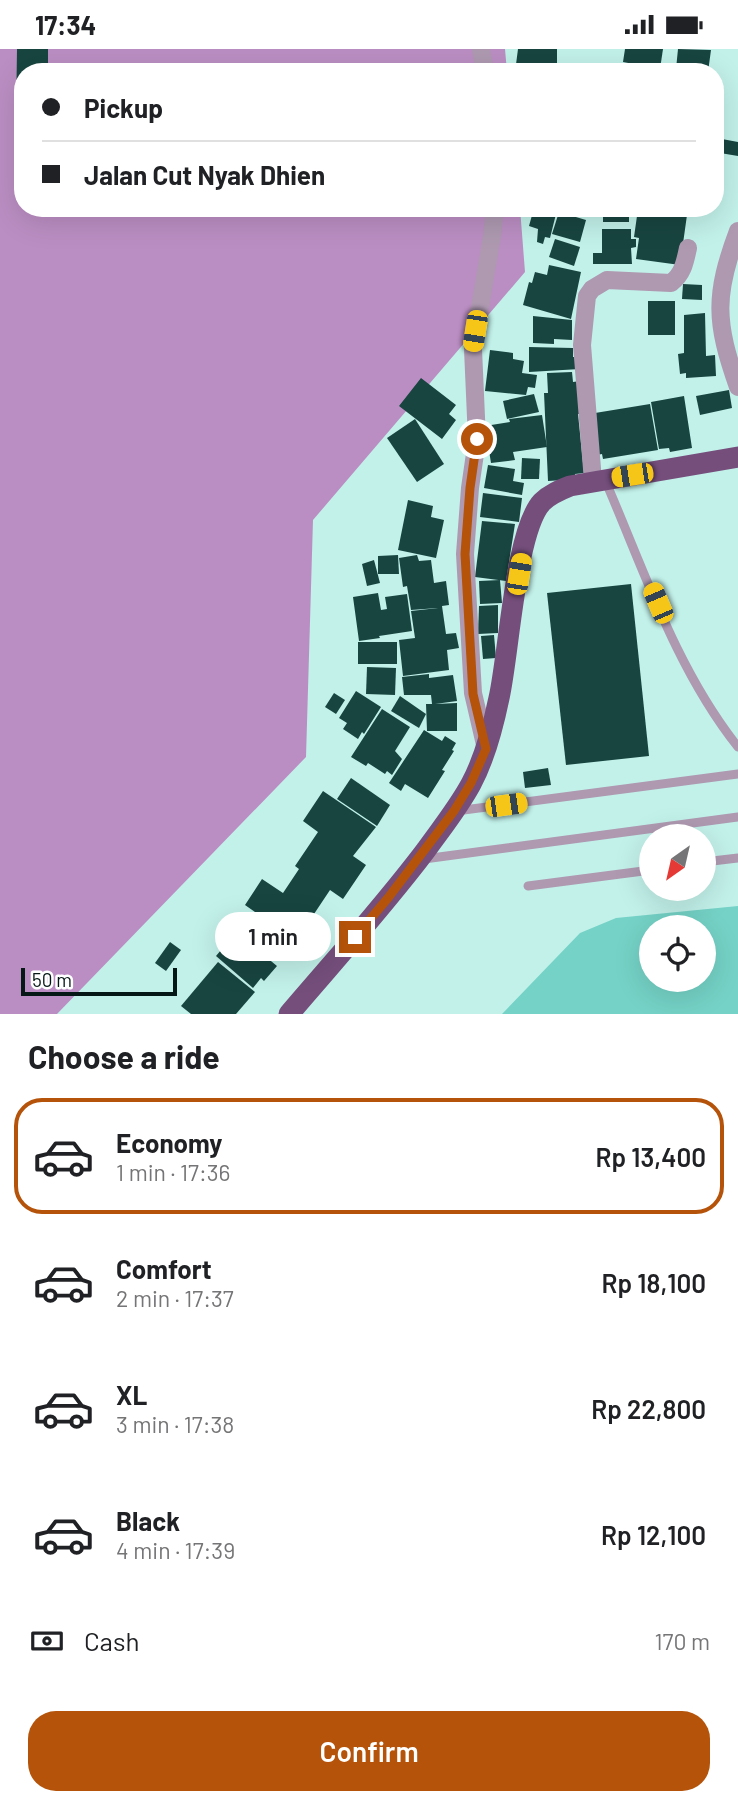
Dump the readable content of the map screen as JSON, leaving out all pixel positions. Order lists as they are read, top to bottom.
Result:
{
  "scale_bar": "50 m",
  "north": "bottom left",
  "page": {
    "status": "17:34",
    "banner": ["Pickup", "Jalan Cut Nyak Dhien"],
    "bubble": "1 min",
    "scale": "50 m",
    "heading": "Choose a ride",
    "list": [
      {
        "name": "Economy",
        "note": "1 min · 17:36",
        "value": "Rp 13,400"
      },
      {
        "name": "Comfort",
        "note": "2 min · 17:37",
        "value": "Rp 18,100"
      },
      {
        "name": "XL",
        "note": "3 min · 17:38",
        "value": "Rp 22,800"
      },
      {
        "name": "Black",
        "note": "4 min · 17:39",
        "value": "Rp 12,100"
      }
    ],
    "pay": ["Cash", "170 m"],
    "buttons": "Confirm"
  }
}
